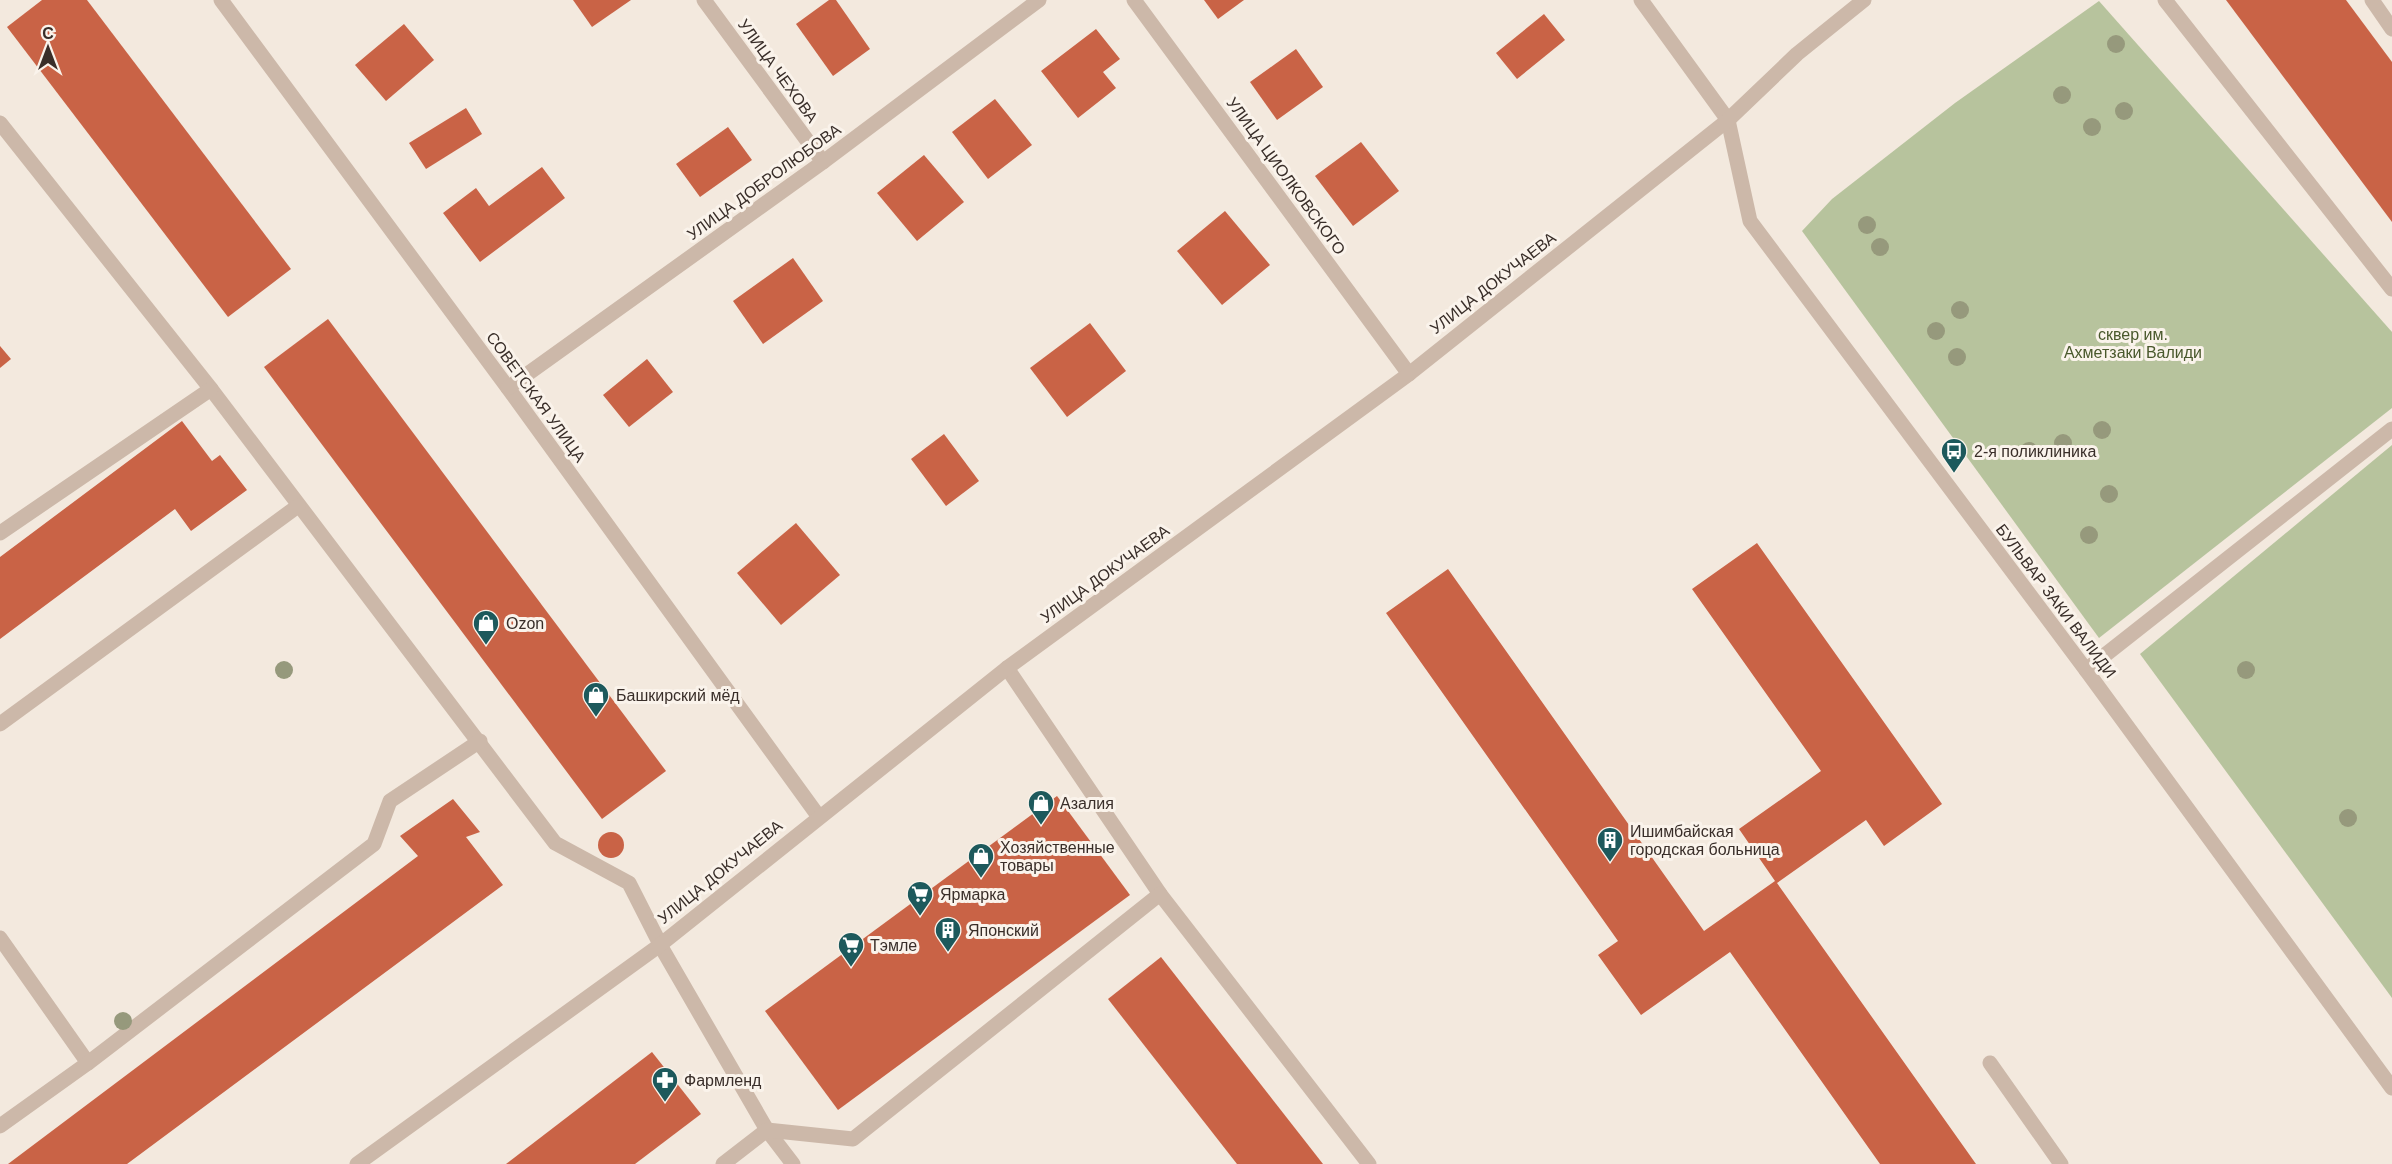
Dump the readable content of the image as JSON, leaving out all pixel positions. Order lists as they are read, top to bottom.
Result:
{
  "streets": {
    "street": [
      "УЛИЦА ЧЕХОВА",
      "УЛИЦА ЦИОЛКОВСКОГО",
      "УЛИЦА ДОБРОЛЮБОВА",
      "УЛИЦА ДОКУЧАЕВА",
      "СОВЕТСКАЯ УЛИЦА",
      "БУЛЬВАР ЗАКИ ВАЛИДИ"
    ]
  },
  "crossings": [
    ["УЛИЦА ЧЕХОВА", "УЛИЦА ДОБРОЛЮБОВА"],
    ["УЛИЦА ЦИОЛКОВСКОГО", "УЛИЦА ДОКУЧАЕВА"],
    ["УЛИЦА ДОБРОЛЮБОВА", "СОВЕТСКАЯ УЛИЦА"],
    ["УЛИЦА ДОКУЧАЕВА", "СОВЕТСКАЯ УЛИЦА"],
    ["УЛИЦА ДОКУЧАЕВА", "БУЛЬВАР ЗАКИ ВАЛИДИ"]
  ],
  "parks": ["сквер им. Ахметзаки Валиди"],
  "places": {
    "bus stop": ["2-я поликлиника"],
    "shop": [
      "Ozon",
      "Башкирский мёд",
      "Азалия",
      "Хозяйственные товары"
    ],
    "building": ["Ишимбайская городская больница", "Японский"],
    "supermarket": ["Ярмарка", "Тэмле"],
    "pharmacy": ["Фармленд"]
  },
  "north": "top"
}
